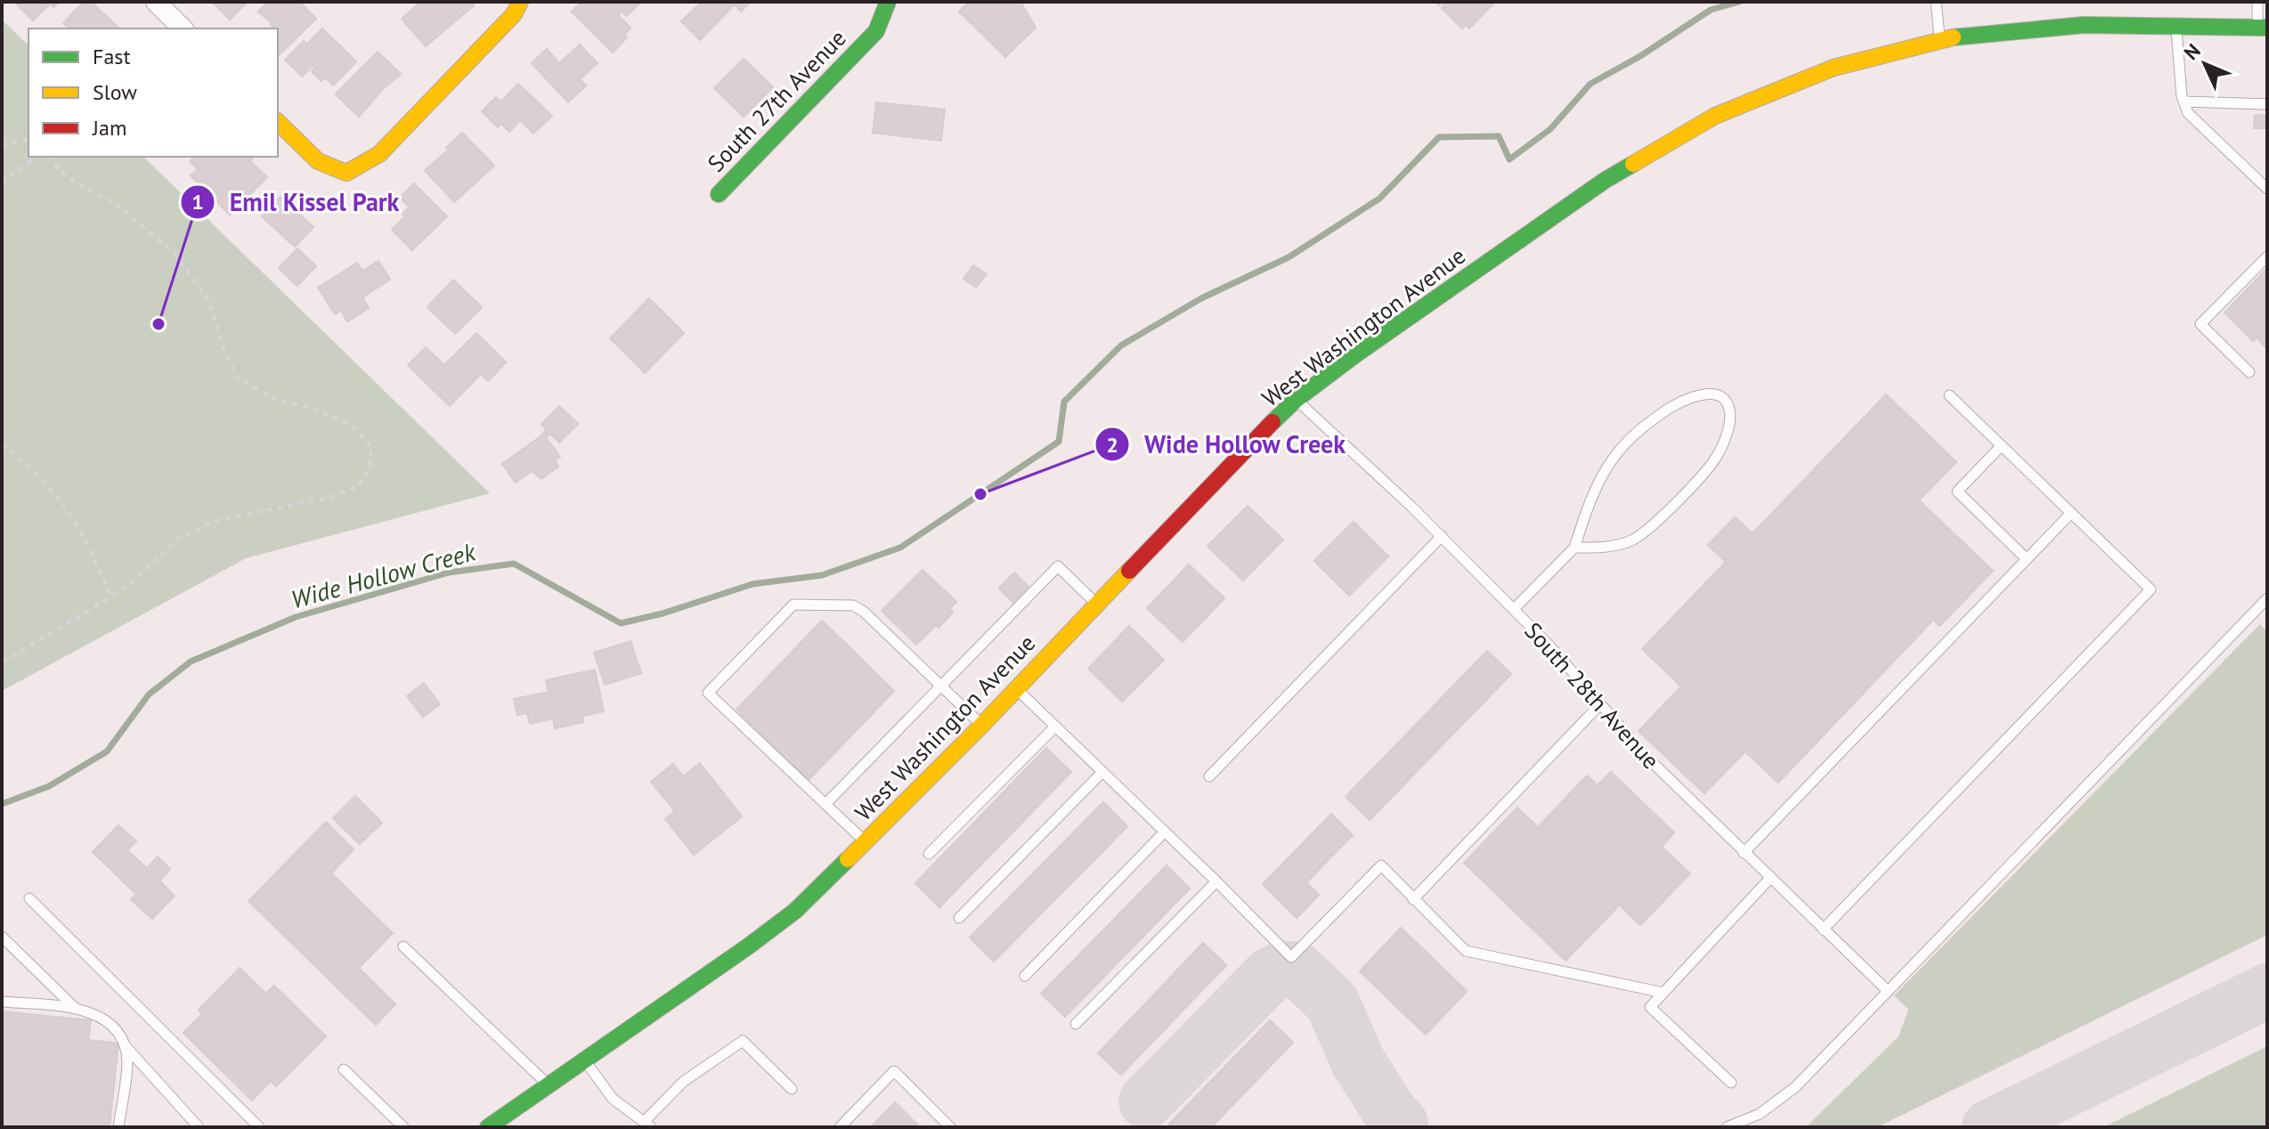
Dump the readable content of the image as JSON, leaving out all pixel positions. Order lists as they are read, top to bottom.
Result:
{
  "streets": {
    "main road": ["South 27th Avenue", "West Washington Avenue"],
    "lane": ["South 28th Avenue"]
  },
  "crossings": [
    ["West Washington Avenue", "South 28th Avenue"]
  ],
  "water": ["Wide Hollow Creek"],
  "places": ["Emil Kissel Park", "Wide Hollow Creek"],
  "legend": ["Fast", "Slow", "Jam"],
  "north": "top left"
}
